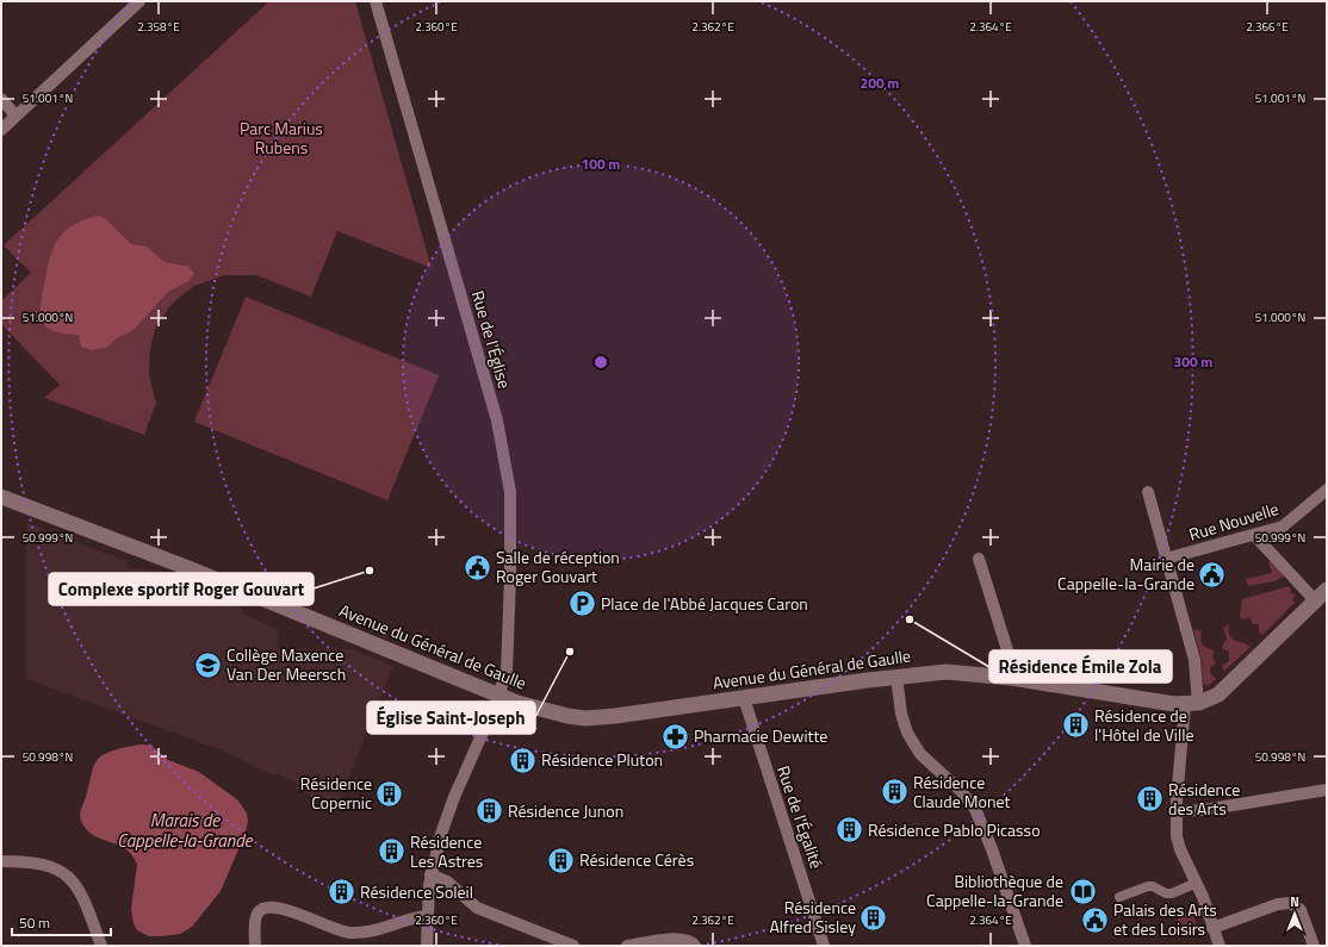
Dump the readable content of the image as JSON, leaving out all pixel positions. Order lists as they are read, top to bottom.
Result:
{
  "streets": {
    "street": [
      "Rue de l'Église",
      "Rue Nouvelle",
      "Avenue du Général de Gaulle",
      "Rue de l'Égalité"
    ]
  },
  "crossings": [
    ["Rue de l'Église", "Avenue du Général de Gaulle"],
    ["Avenue du Général de Gaulle", "Rue de l'Égalité"]
  ],
  "water": ["Marais de Cappelle-la-Grande"],
  "parks": ["Parc Marius Rubens"],
  "places": {
    "public building": ["Salle de réception Roger Gouvart", "Mairie de Cappelle-la-Grande", "Palais des Arts et des Loisirs"],
    "other": ["Complexe sportif Roger Gouvart", "Résidence Émile Zola", "Église Saint-Joseph"],
    "parking": ["Place de l'Abbé Jacques Caron"],
    "school or university": ["Collège Maxence Van Der Meersch"],
    "building": [
      "Résidence de l'Hôtel de Ville",
      "Résidence Pluton",
      "Résidence Claude Monet",
      "Résidence Copernic",
      "Résidence des Arts",
      "Résidence Junon",
      "Résidence Pablo Picasso",
      "Résidence Les Astres",
      "Résidence Cérès",
      "Résidence Soleil",
      "Résidence Alfred Sisley"
    ],
    "pharmacy": ["Pharmacie Dewitte"],
    "library": ["Bibliothèque de Cappelle-la-Grande"]
  },
  "scale_bar": "50 m",
  "north": "top",
  "coordinates": [
    "2.358°E",
    "2.360°E",
    "2.362°E",
    "2.364°E",
    "2.366°E",
    "51.001°N",
    "51.000°N",
    "50.999°N",
    "50.998°N"
  ],
  "rings": ["200 m", "100 m", "300 m"]
}
